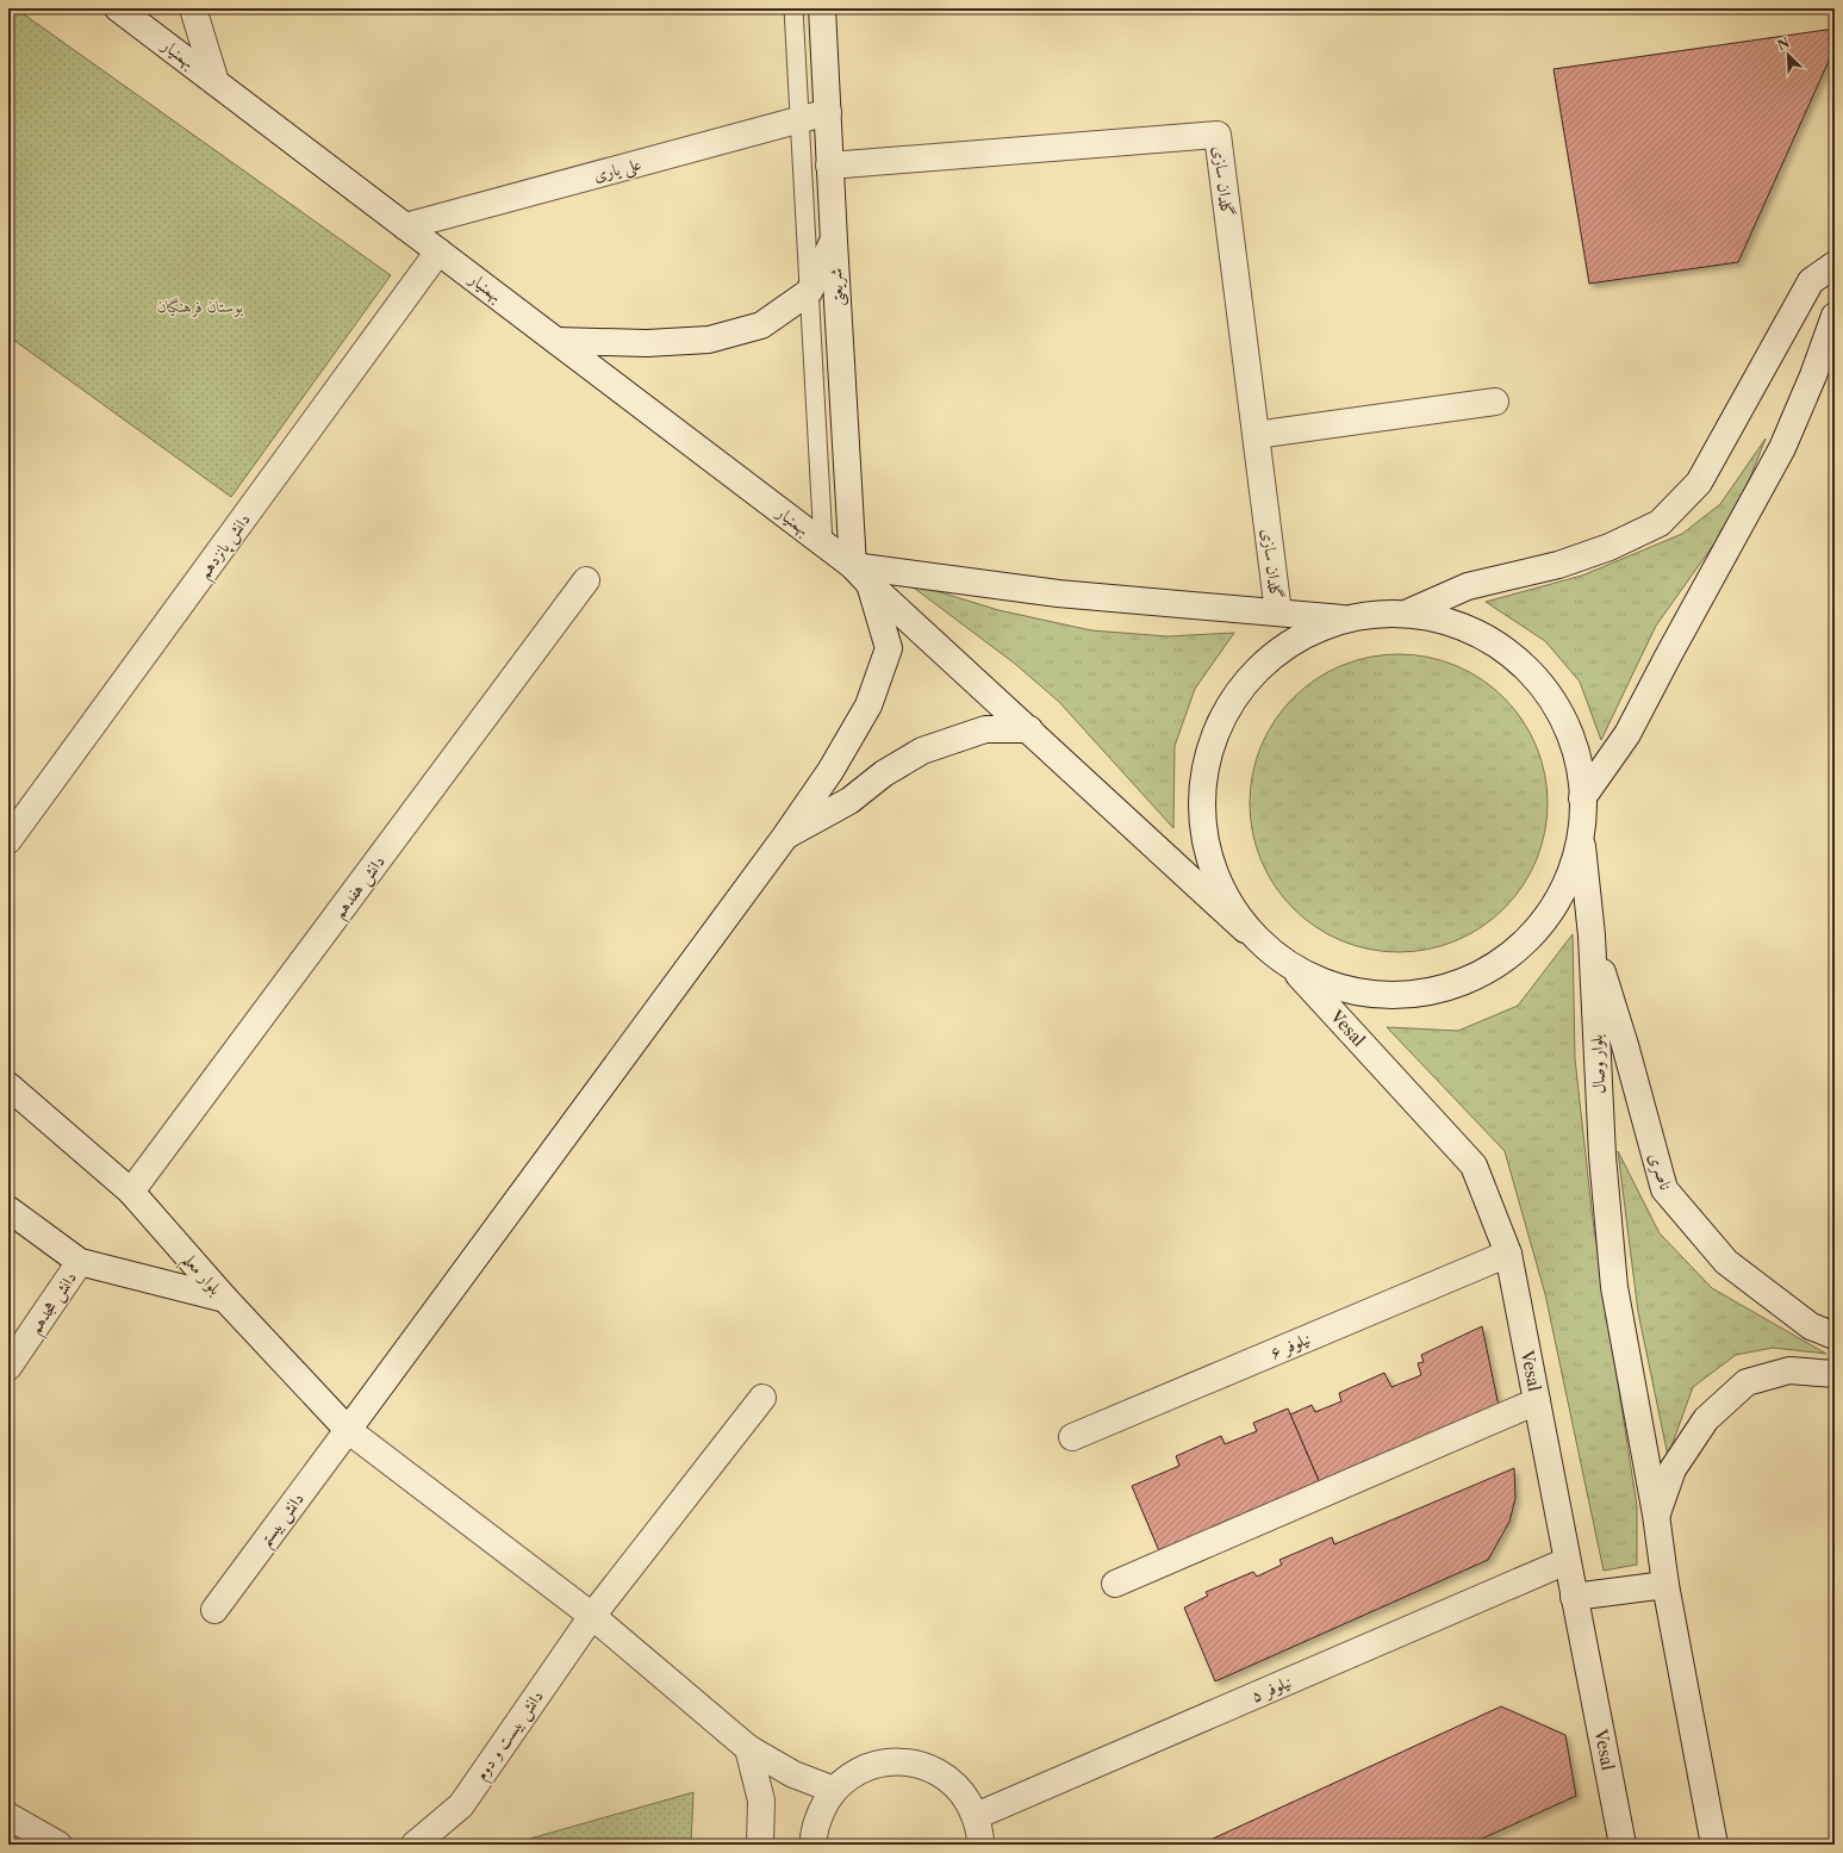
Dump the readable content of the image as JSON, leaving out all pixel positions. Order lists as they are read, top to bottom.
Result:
{
  "streets": {
    "street": [
      "بهمنیار",
      "علی یاری",
      "گلدان سازی",
      "شریعتی",
      "دانش پانزدهم",
      "دانش هفدهم",
      "Vesal",
      "ناصری",
      "بلوار معلم",
      "دانش هجدهم",
      "نیلوفر ۶",
      "دانش بیستم",
      "نیلوفر ۵",
      "دانش بیست و دوم"
    ]
  },
  "crossings": [
    ["بهمنیار", "علی یاری"],
    ["بهمنیار", "شریعتی"],
    ["بهمنیار", "دانش پانزدهم"],
    ["بهمنیار", "Vesal"],
    ["علی یاری", "شریعتی"],
    ["گلدان سازی", "شریعتی"],
    ["شریعتی", "دانش بیستم"],
    ["دانش هفدهم", "بلوار معلم"],
    ["Vesal", "نیلوفر ۶"],
    ["Vesal", "نیلوفر ۵"],
    ["بلوار معلم", "دانش هجدهم"]
  ],
  "parks": ["بوستان فرهنگیان"],
  "north": "top left"
}
